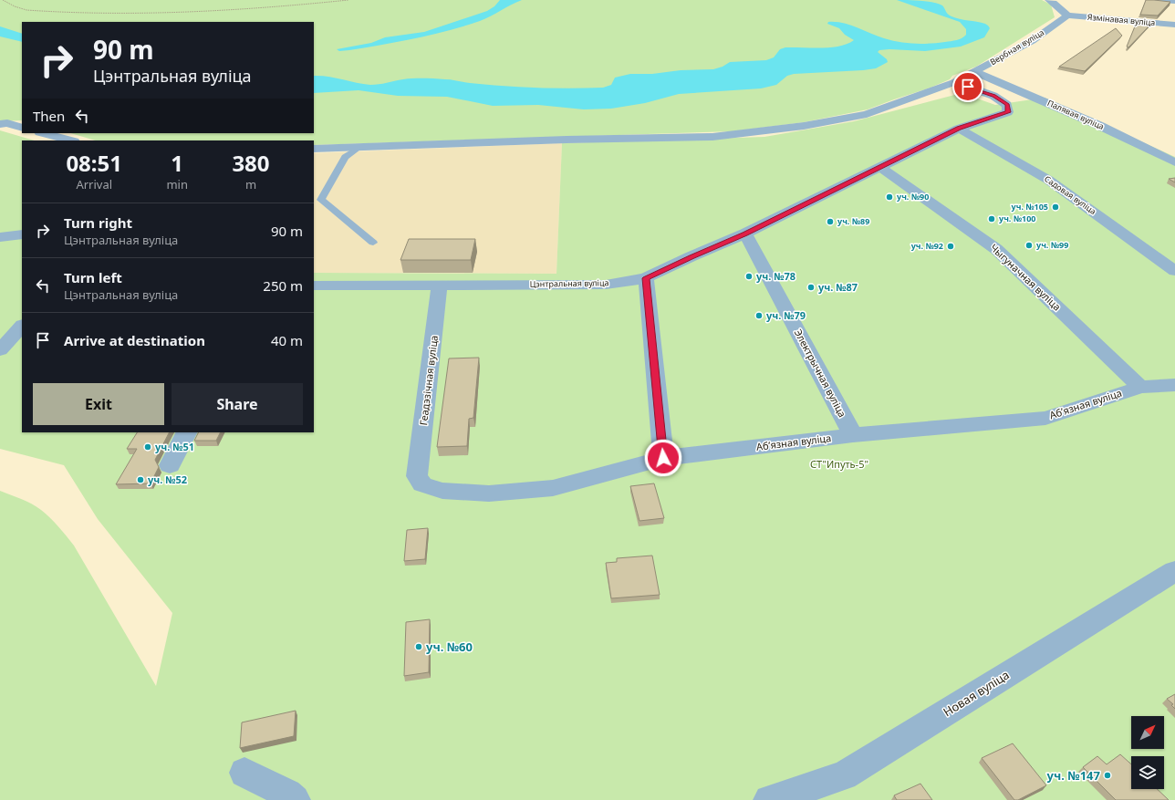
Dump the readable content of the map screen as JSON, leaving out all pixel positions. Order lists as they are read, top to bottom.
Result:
{
  "streets": {
    "street": [
      "Язмінавая вуліца",
      "Вербная вуліца",
      "Палявая вуліца",
      "Садовая вуліца",
      "Чыгуначная вуліца",
      "Цэнтральная вуліца",
      "Электрычная вуліца",
      "Геадэзічная вуліца",
      "Абʼязная вуліца",
      "Новая вуліца"
    ]
  },
  "crossings": [
    ["Язмінавая вуліца", "Вербная вуліца"],
    ["Вербная вуліца", "Палявая вуліца"],
    ["Вербная вуліца", "Цэнтральная вуліца"],
    ["Садовая вуліца", "Цэнтральная вуліца"],
    ["Чыгуначная вуліца", "Цэнтральная вуліца"],
    ["Чыгуначная вуліца", "Абʼязная вуліца"],
    ["Цэнтральная вуліца", "Электрычная вуліца"],
    ["Цэнтральная вуліца", "Геадэзічная вуліца"],
    ["Электрычная вуліца", "Абʼязная вуліца"],
    ["Геадэзічная вуліца", "Абʼязная вуліца"]
  ],
  "parks": ["СТ\"Ипуть-5\""],
  "places": [
    "уч. №90",
    "уч. №105",
    "уч. №100",
    "уч. №89",
    "уч. №99",
    "уч. №92",
    "уч. №78",
    "уч. №87",
    "уч. №79",
    "уч. №51",
    "уч. №52",
    "уч. №60",
    "уч. №147"
  ],
  "north": "top right",
  "page": {
    "turn": ["90 m", "Цэнтральная вуліца"],
    "then": "Then",
    "eta": [
      "08:51",
      "Arrival",
      "1",
      "min",
      "380",
      "m"
    ],
    "list": [
      {
        "name": "Turn right",
        "note": "Цэнтральная вуліца",
        "value": "90 m"
      },
      {
        "name": "Turn left",
        "note": "Цэнтральная вуліца",
        "value": "250 m"
      },
      {
        "name": "Arrive at destination",
        "value": "40 m"
      }
    ],
    "buttons": ["Exit", "Share"]
  }
}
